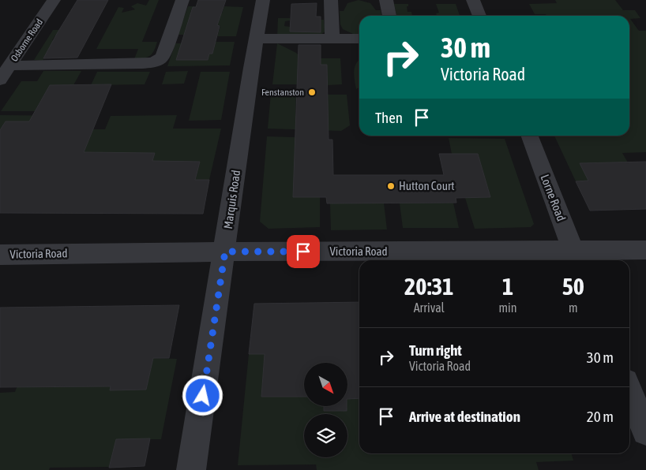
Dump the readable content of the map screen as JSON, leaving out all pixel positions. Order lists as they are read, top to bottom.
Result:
{
  "streets": {
    "street": [
      "Osborne Road",
      "Lorne Road",
      "Marquis Road",
      "Victoria Road"
    ]
  },
  "crossings": [
    ["Lorne Road", "Victoria Road"],
    ["Marquis Road", "Victoria Road"]
  ],
  "places": ["Fenstanston", "Hutton Court"],
  "north": "bottom right",
  "page": {
    "turn": ["30 m", "Victoria Road"],
    "then": "Then",
    "eta": [
      "20:31",
      "Arrival",
      "1",
      "min",
      "50",
      "m"
    ],
    "list": [
      {
        "name": "Turn right",
        "note": "Victoria Road",
        "value": "30 m"
      },
      {
        "name": "Arrive at destination",
        "value": "20 m"
      }
    ]
  }
}
